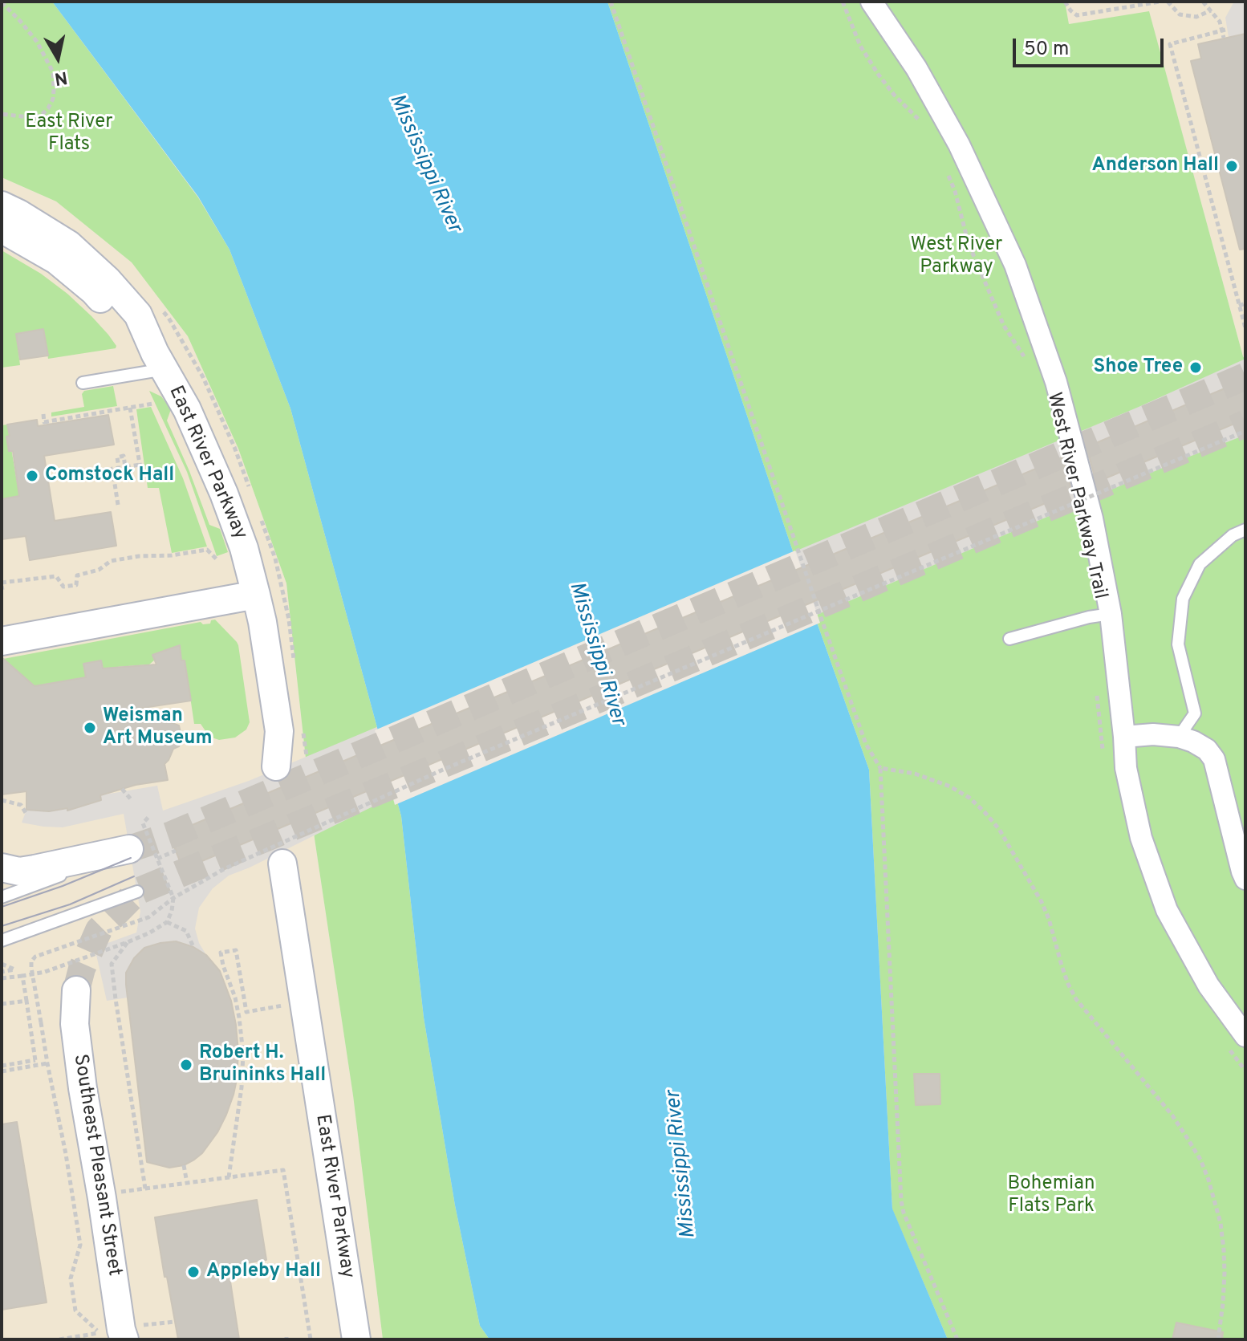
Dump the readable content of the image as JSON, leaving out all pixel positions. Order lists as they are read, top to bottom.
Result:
{
  "streets": {
    "street": ["East River Parkway", "Southeast Pleasant Street"],
    "path": ["West River Parkway Trail"]
  },
  "water": ["Mississippi River"],
  "parks": ["East River Flats", "West River Parkway", "Bohemian Flats Park"],
  "places": [
    "Anderson Hall",
    "Shoe Tree",
    "Comstock Hall",
    "Weisman Art Museum",
    "Robert H. Bruininks Hall",
    "Appleby Hall"
  ],
  "scale_bar": "50 m",
  "north": "bottom"
}
